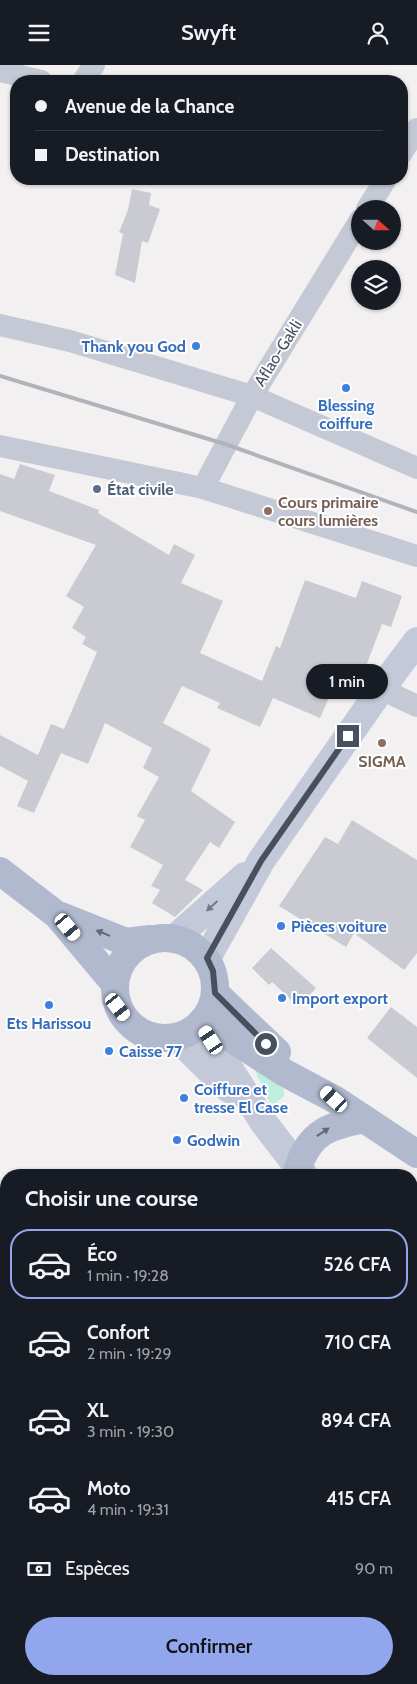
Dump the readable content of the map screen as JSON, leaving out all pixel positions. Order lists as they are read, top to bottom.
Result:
{
  "streets": {
    "street": ["Aflao-Gakli"]
  },
  "places": [
    "Thank you God",
    "Blessing coiffure",
    "État civile",
    "Cours primaire cours lumières",
    "SIGMA",
    "Pièces voiture",
    "Import export",
    "Ets Harissou",
    "Caisse 77",
    "Coiffure et tresse El Case",
    "Godwin"
  ],
  "north": "right",
  "page": {
    "header": "Swyft",
    "banner": ["Avenue de la Chance", "Destination"],
    "bubble": "1 min",
    "heading": "Choisir une course",
    "list": [
      {
        "name": "Éco",
        "note": "1 min · 19:28",
        "value": "526 CFA"
      },
      {
        "name": "Confort",
        "note": "2 min · 19:29",
        "value": "710 CFA"
      },
      {
        "name": "XL",
        "note": "3 min · 19:30",
        "value": "894 CFA"
      },
      {
        "name": "Moto",
        "note": "4 min · 19:31",
        "value": "415 CFA"
      }
    ],
    "pay": ["Espèces", "90 m"],
    "buttons": "Confirmer"
  }
}
